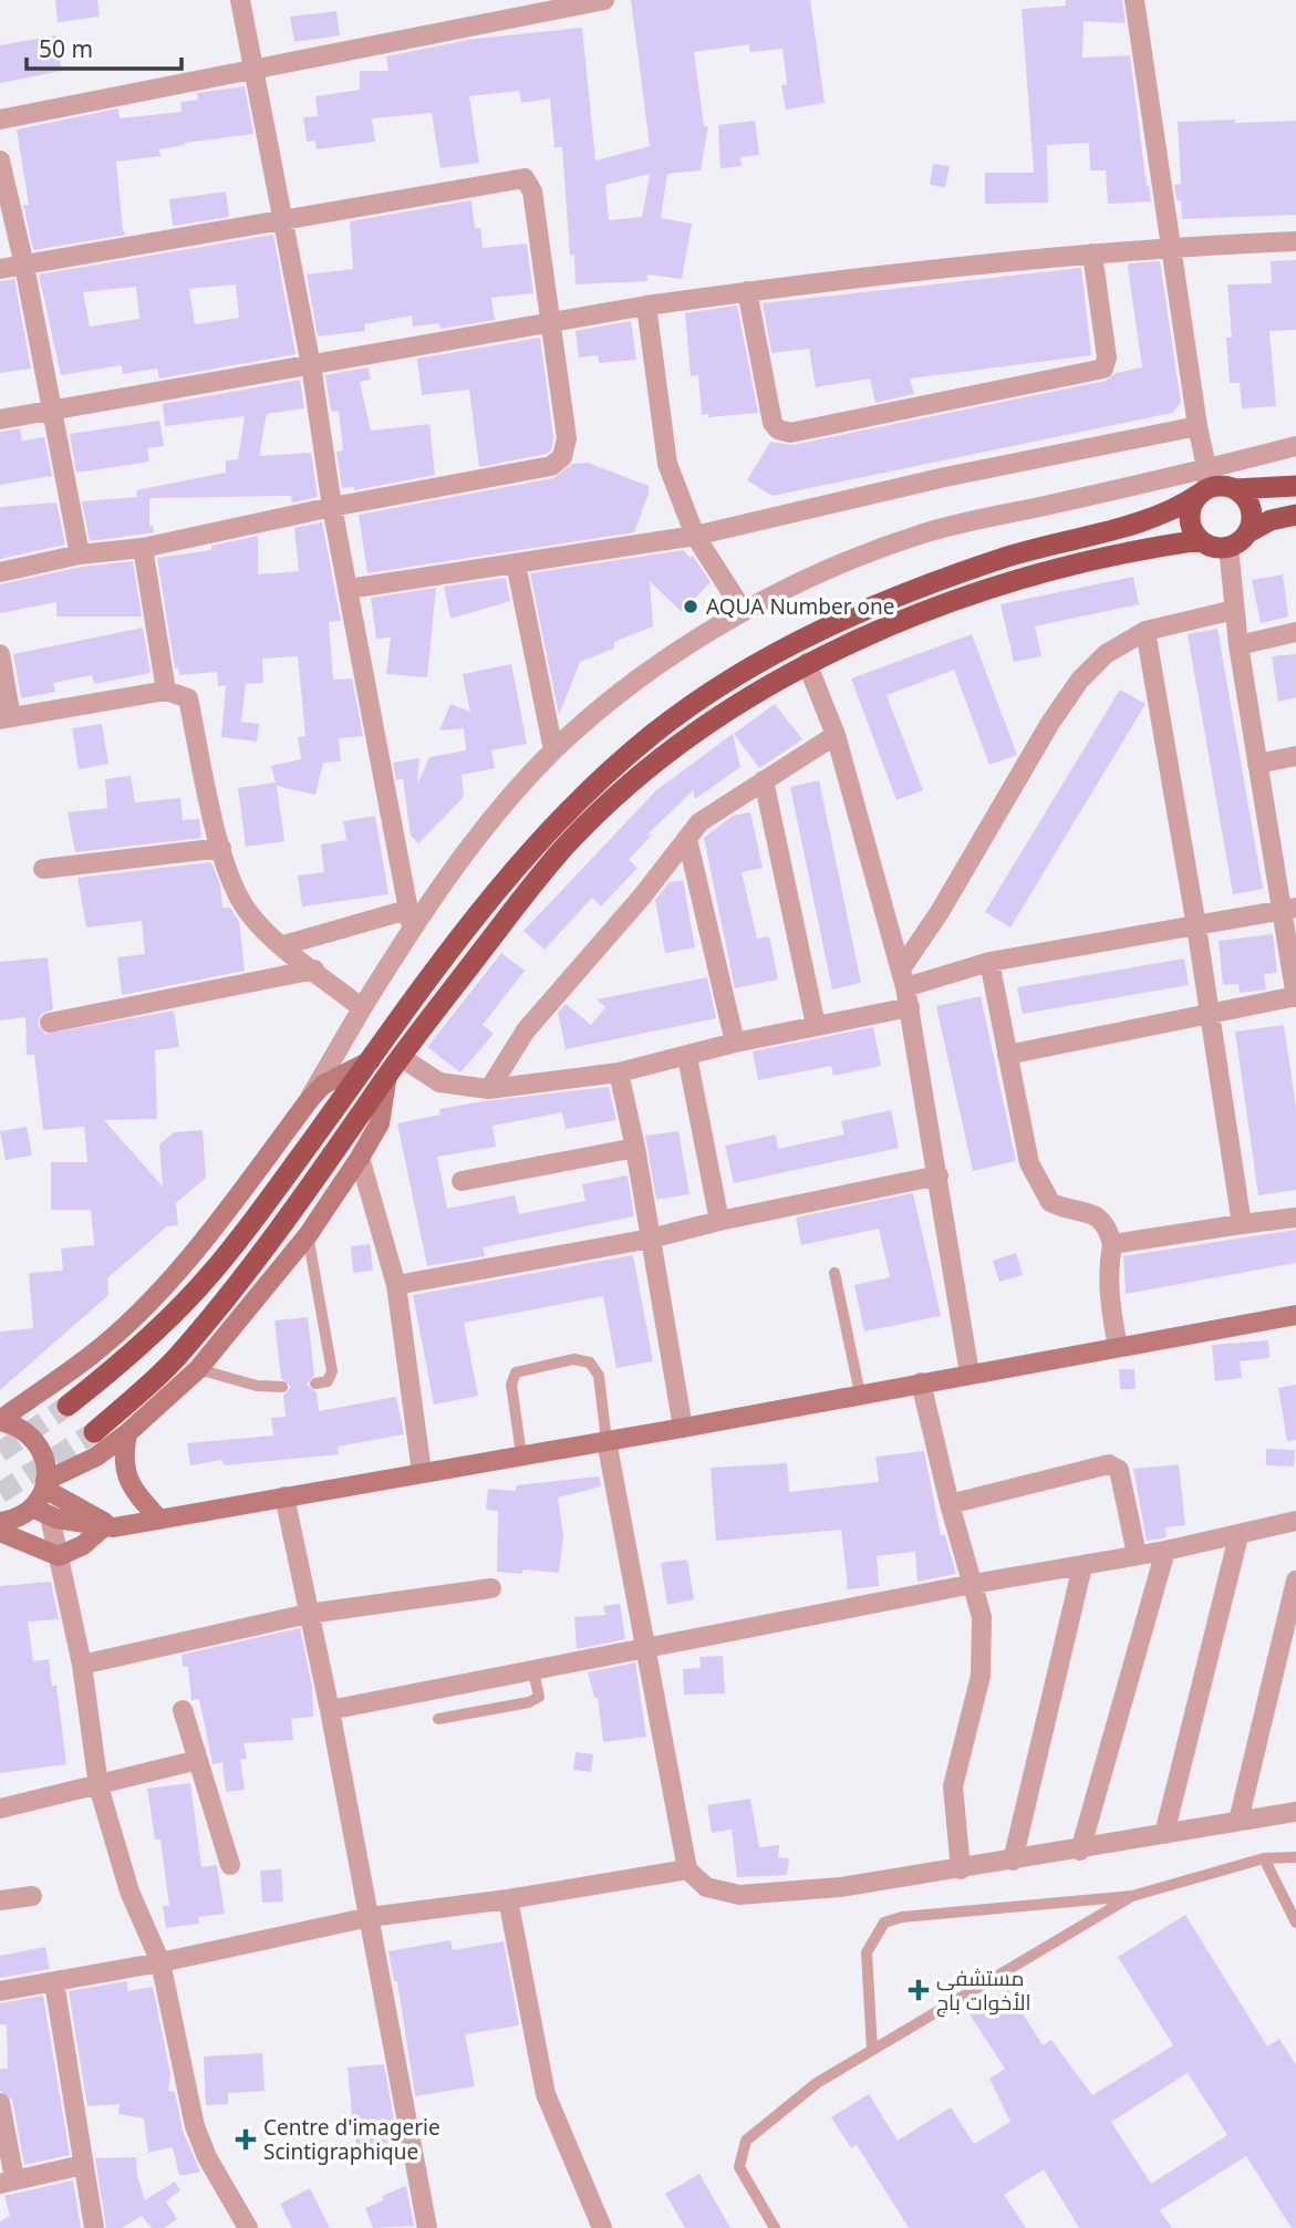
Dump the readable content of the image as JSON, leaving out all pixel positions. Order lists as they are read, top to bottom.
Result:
{
  "places": {
    "other": ["AQUA Number one"],
    "health": ["مستشفى الأخوات باج", "Centre d'imagerie Scintigraphique"]
  },
  "scale_bar": "50 m"
}
